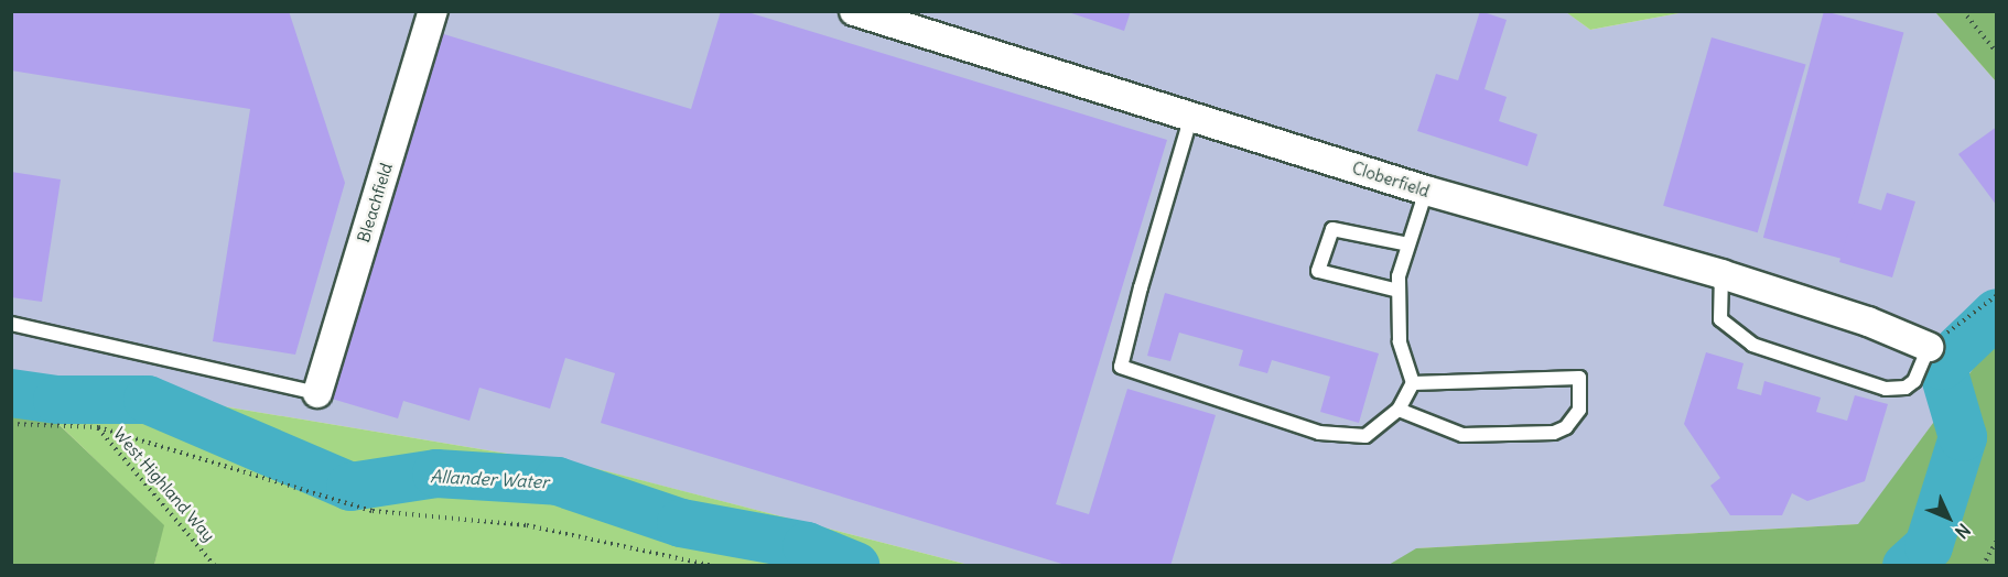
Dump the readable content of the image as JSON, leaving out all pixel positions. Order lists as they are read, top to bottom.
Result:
{
  "streets": {
    "street": ["Cloberfield", "Bleachfield"],
    "path": ["West Highland Way"]
  },
  "water": ["Allander Water"],
  "north": "bottom right"
}
